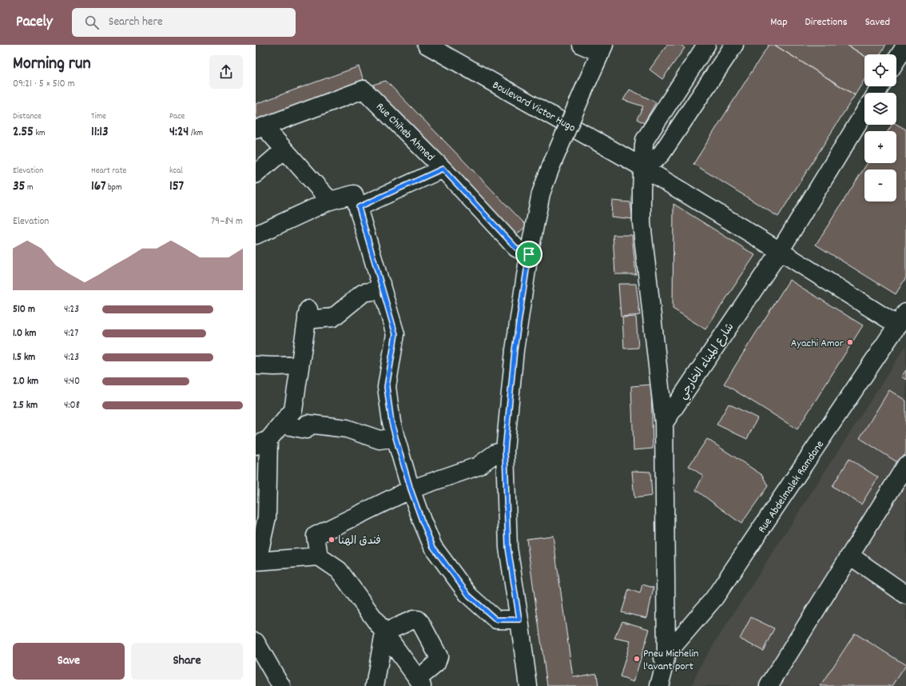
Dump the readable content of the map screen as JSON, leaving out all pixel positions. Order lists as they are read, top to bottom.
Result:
{
  "streets": {
    "street": [
      "Boulevard Victor Hugo",
      "Rue Chiheb Ahmed",
      "شارع الميناء الخارجي",
      "Rue Abdelmalek Ramdane"
    ]
  },
  "crossings": [
    ["Boulevard Victor Hugo", "شارع الميناء الخارجي"],
    ["Boulevard Victor Hugo", "Rue Abdelmalek Ramdane"]
  ],
  "places": ["Ayachi Amor", "فندق الهنا", "Pneu Michelin l'avant port"],
  "page": {
    "header": "Pacely",
    "search": "Search here",
    "nav": ["Map", "Directions", "Saved"],
    "heading": ["Morning run", "09:21 · 5 × 510 m"],
    "map_buttons": ["+", "−"],
    "stats": [
      ["Distance", "2.55 km"],
      ["Time", "11:13"],
      ["Pace", "4:24 /km"],
      ["Elevation", "35 m"],
      ["Heart rate", "167 bpm"],
      ["kcal", "157"]
    ],
    "chart": ["Elevation", "79–84 m"],
    "list": [
      {
        "name": "510 m",
        "note": "4:23"
      },
      {
        "name": "1.0 km",
        "note": "4:27"
      },
      {
        "name": "1.5 km",
        "note": "4:23"
      },
      {
        "name": "2.0 km",
        "note": "4:40"
      },
      {
        "name": "2.5 km",
        "note": "4:08"
      }
    ],
    "buttons": ["Save", "Share"]
  }
}
